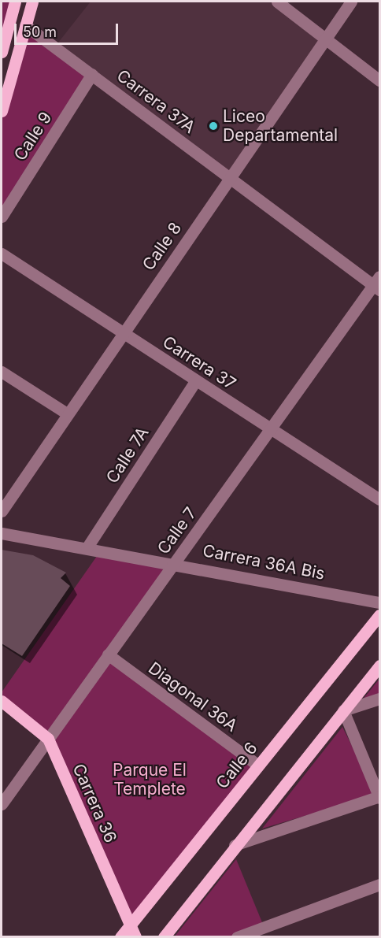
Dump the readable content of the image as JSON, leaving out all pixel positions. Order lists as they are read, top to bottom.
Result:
{
  "streets": {
    "main road": ["Calle 6", "Carrera 36"],
    "street": [
      "Carrera 37A",
      "Calle 9",
      "Calle 8",
      "Carrera 37",
      "Calle 7A",
      "Calle 7",
      "Carrera 36A Bis",
      "Diagonal 36A"
    ]
  },
  "crossings": [
    ["Carrera 37A", "Calle 9"],
    ["Carrera 37A", "Calle 8"],
    ["Carrera 37A", "Calle 7"],
    ["Calle 8", "Carrera 37"],
    ["Carrera 37", "Calle 7A"],
    ["Carrera 37", "Calle 7"],
    ["Calle 7A", "Carrera 36A Bis"],
    ["Calle 7", "Carrera 36A Bis"],
    ["Calle 7", "Diagonal 36A"],
    ["Calle 7", "Carrera 36"],
    ["Diagonal 36A", "Calle 6"],
    ["Calle 6", "Carrera 36"]
  ],
  "parks": ["Parque El Templete"],
  "places": ["Liceo Departamental"],
  "scale_bar": "50 m"
}
